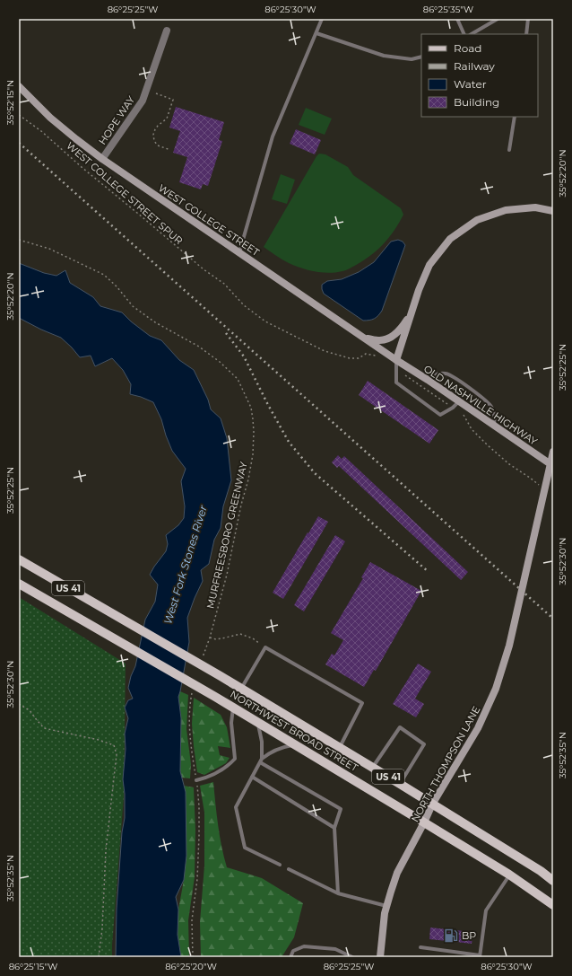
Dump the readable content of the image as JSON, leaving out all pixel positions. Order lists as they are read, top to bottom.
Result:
{
  "streets": {
    "main road": [
      "WEST COLLEGE STREET",
      "OLD NASHVILLE HIGHWAY",
      "US 41",
      "NORTHWEST BROAD STREET",
      "NORTH THOMPSON LANE"
    ],
    "street": ["HOPE WAY"],
    "path": ["WEST COLLEGE STREET SPUR", "MURFREESBORO GREENWAY"]
  },
  "crossings": [
    ["HOPE WAY", "WEST COLLEGE STREET"],
    ["WEST COLLEGE STREET", "OLD NASHVILLE HIGHWAY"],
    ["NORTHWEST BROAD STREET", "NORTH THOMPSON LANE"]
  ],
  "water": ["West Fork Stones River"],
  "places": {
    "fuel station": ["BP"]
  },
  "legend": [
    "Road",
    "Railway",
    "Water",
    "Building"
  ],
  "coordinates": [
    "86°25'25\"W",
    "86°25'30\"W",
    "86°25'35\"W",
    "35°52'15\"N",
    "35°52'20\"N",
    "35°52'25\"N",
    "35°52'30\"N",
    "35°52'35\"N",
    "86°25'15\"W",
    "86°25'20\"W"
  ]
}
